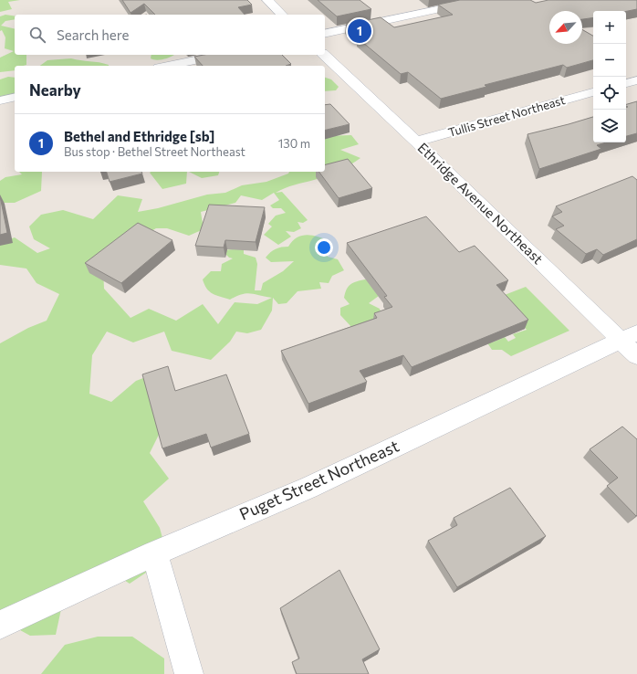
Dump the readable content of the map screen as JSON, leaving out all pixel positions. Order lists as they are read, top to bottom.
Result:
{
  "streets": {
    "street": ["Tullis Street Northeast", "Ethridge Avenue Northeast", "Puget Street Northeast"]
  },
  "crossings": [
    ["Tullis Street Northeast", "Ethridge Avenue Northeast"],
    ["Ethridge Avenue Northeast", "Puget Street Northeast"]
  ],
  "north": "bottom left",
  "page": {
    "map_buttons": ["+", "−"],
    "search": "Search here",
    "pins": "1",
    "heading": "Nearby",
    "list": [
      {
        "mark": "1",
        "name": "Bethel and Ethridge [sb]",
        "note": "Bus stop · Bethel Street Northeast",
        "value": "130 m"
      }
    ]
  }
}
